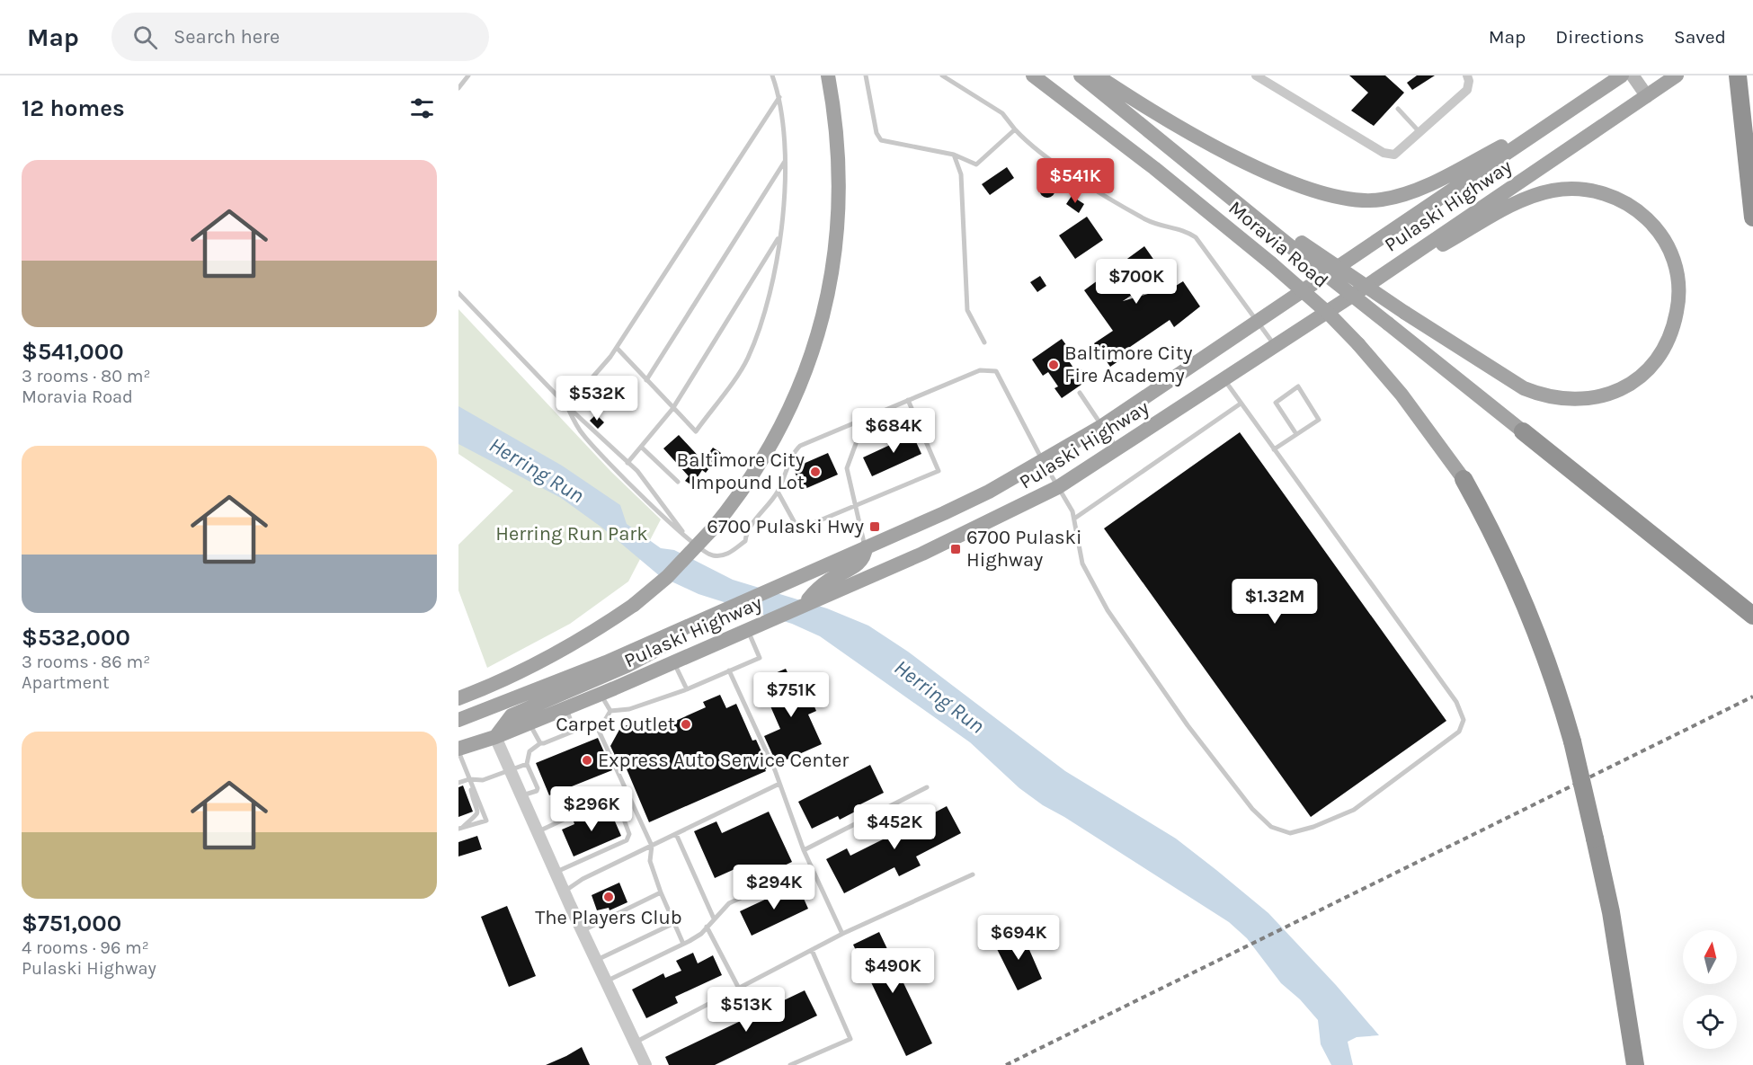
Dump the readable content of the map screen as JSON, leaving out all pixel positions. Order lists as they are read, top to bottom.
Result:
{
  "streets": {
    "main road": ["Pulaski Highway", "Moravia Road"]
  },
  "water": ["Herring Run"],
  "parks": ["Herring Run Park"],
  "places": {
    "other": [
      "Baltimore City Fire Academy",
      "Baltimore City Impound Lot",
      "Carpet Outlet",
      "Express Auto Service Center",
      "The Players Club"
    ],
    "transit": ["6700 Pulaski Hwy", "6700 Pulaski Highway"]
  },
  "north": "top",
  "page": {
    "header": "Map",
    "search": "Search here",
    "nav": ["Map", "Directions", "Saved"],
    "heading": "12 homes",
    "list": [
      {
        "name": "$541,000",
        "note": "3 rooms · 80 m² · Moravia Road"
      },
      {
        "name": "$532,000",
        "note": "3 rooms · 86 m² · Apartment"
      },
      {
        "name": "$751,000",
        "note": "4 rooms · 96 m² · Pulaski Highway"
      }
    ],
    "price": [
      "$541K",
      "$700K",
      "$532K",
      "$684K",
      "$1.32M",
      "$751K",
      "$296K",
      "$452K",
      "$294K",
      "$694K",
      "$490K",
      "$513K"
    ]
  }
}
